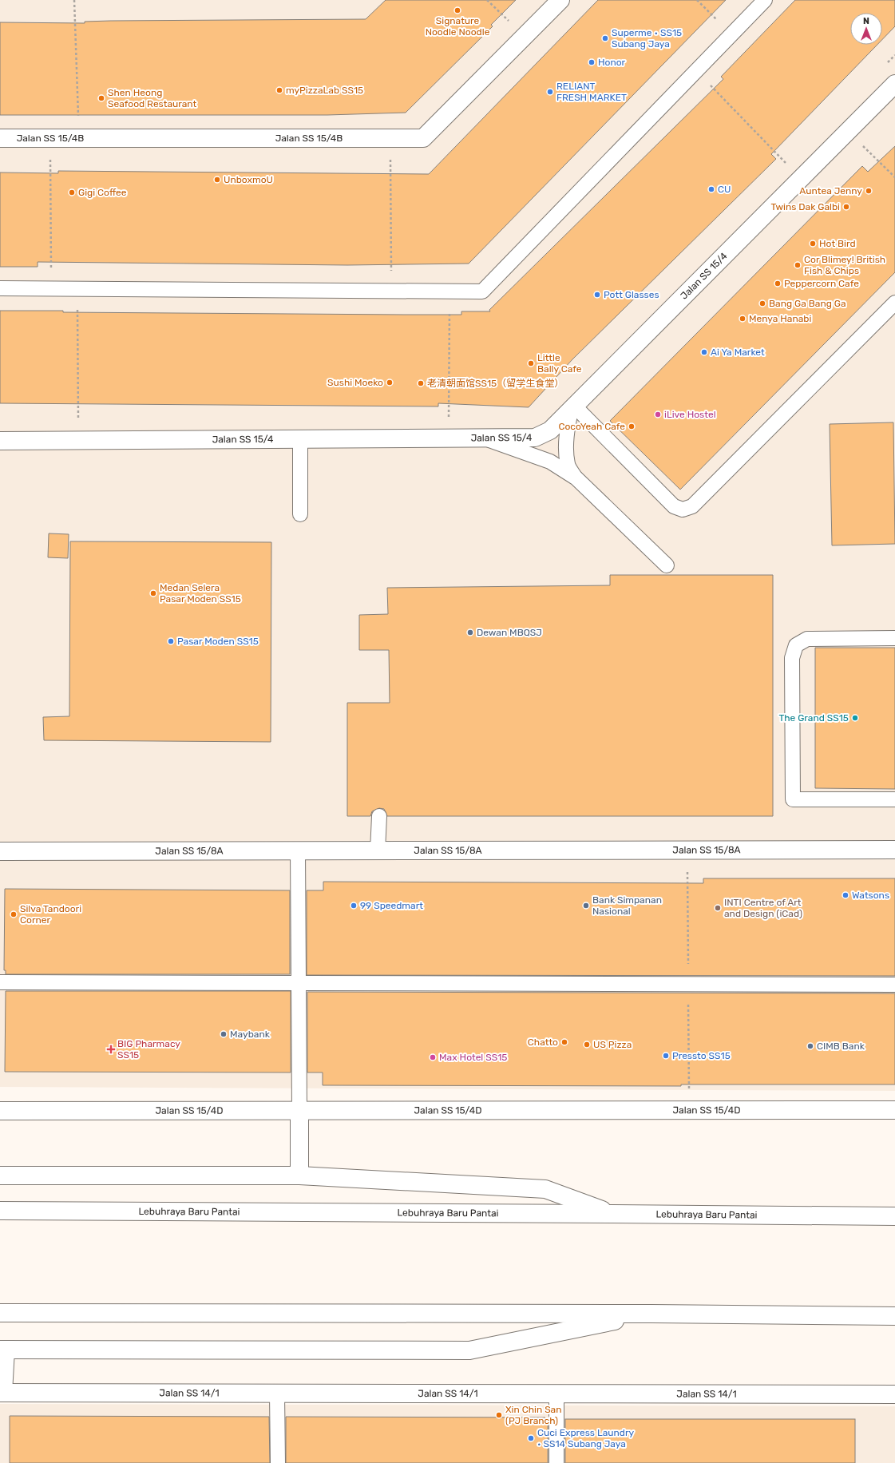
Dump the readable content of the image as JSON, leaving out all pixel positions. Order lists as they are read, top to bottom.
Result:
{
  "streets": {
    "main road": [
      "Jalan SS 15/4B",
      "Jalan SS 15/4",
      "Jalan SS 15/8A",
      "Jalan SS 15/4D",
      "Lebuhraya Baru Pantai",
      "Jalan SS 14/1"
    ]
  },
  "places": {
    "other": [
      "Signature Noodle Noodle",
      "Superme • SS15 Subang Jaya",
      "Honor",
      "myPizzaLab SS15",
      "RELIANT FRESH MARKET",
      "Shen Heong Seafood Restaurant",
      "UnboxmoU",
      "CU",
      "Auntea Jenny",
      "Gigi Coffee",
      "Twins Dak Galbi",
      "Hot Bird",
      "Cor Blimey! British Fish & Chips",
      "Peppercorn Cafe",
      "Pott Glasses",
      "Bang Ga Bang Ga",
      "Menya Hanabi",
      "Ai Ya Market",
      "Little Bally Cafe",
      "Sushi Moeko",
      "老清朝面馆SS15（留学生食堂）",
      "iLive Hostel",
      "CocoYeah Cafe",
      "Medan Selera Pasar Moden SS15",
      "Dewan MBQSJ",
      "Pasar Moden SS15",
      "The Grand SS15",
      "Watsons",
      "99 Speedmart",
      "Bank Simpanan Nasional",
      "INTI Centre of Art and Design (iCad)",
      "Silva Tandoori Corner",
      "Maybank",
      "Chatto",
      "US Pizza",
      "CIMB Bank",
      "Pressto SS15",
      "Max Hotel SS15",
      "Xin Chin San (PJ Branch)",
      "Cuci Express Laundry • SS14 Subang Jaya"
    ],
    "health": ["BIG Pharmacy SS15"]
  },
  "north": "top"
}
